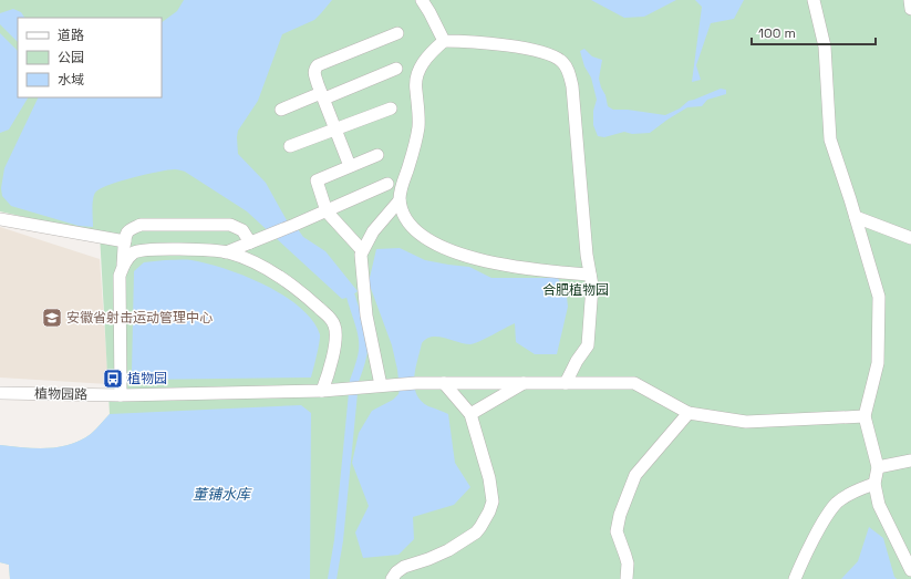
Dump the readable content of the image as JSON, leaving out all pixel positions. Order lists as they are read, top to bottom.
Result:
{
  "streets": {
    "street": ["植物园路"]
  },
  "water": ["董铺水库"],
  "parks": ["合肥植物园"],
  "places": {
    "school or university": ["安徽省射击运动管理中心"],
    "bus stop": ["植物园"]
  },
  "legend": ["道路", "公园", "水域"],
  "scale_bar": "100 m"
}
